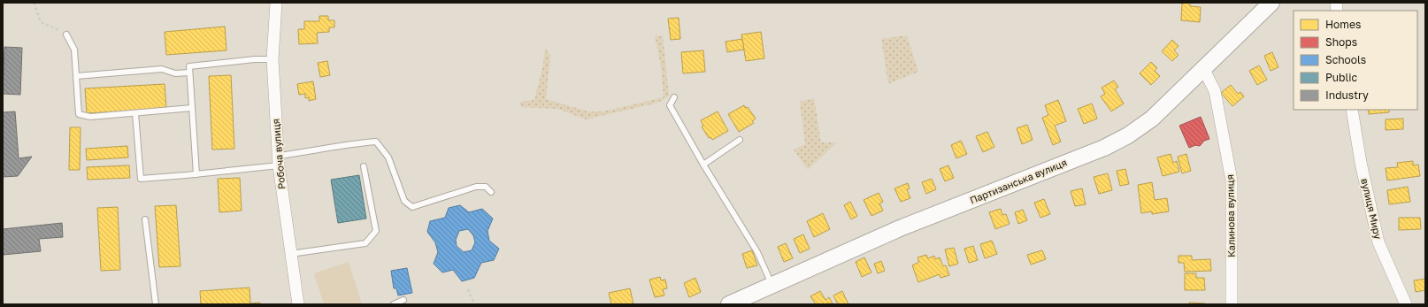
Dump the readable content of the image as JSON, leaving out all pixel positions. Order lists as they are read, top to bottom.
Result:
{
  "streets": {
    "main road": ["Партизанська вулиця"],
    "street": ["Робоча вулиця", "вулиця Миру", "Калинова вулиця"]
  },
  "crossings": [
    ["Партизанська вулиця", "Калинова вулиця"]
  ],
  "legend": [
    "Homes",
    "Shops",
    "Schools",
    "Public",
    "Industry"
  ]
}
